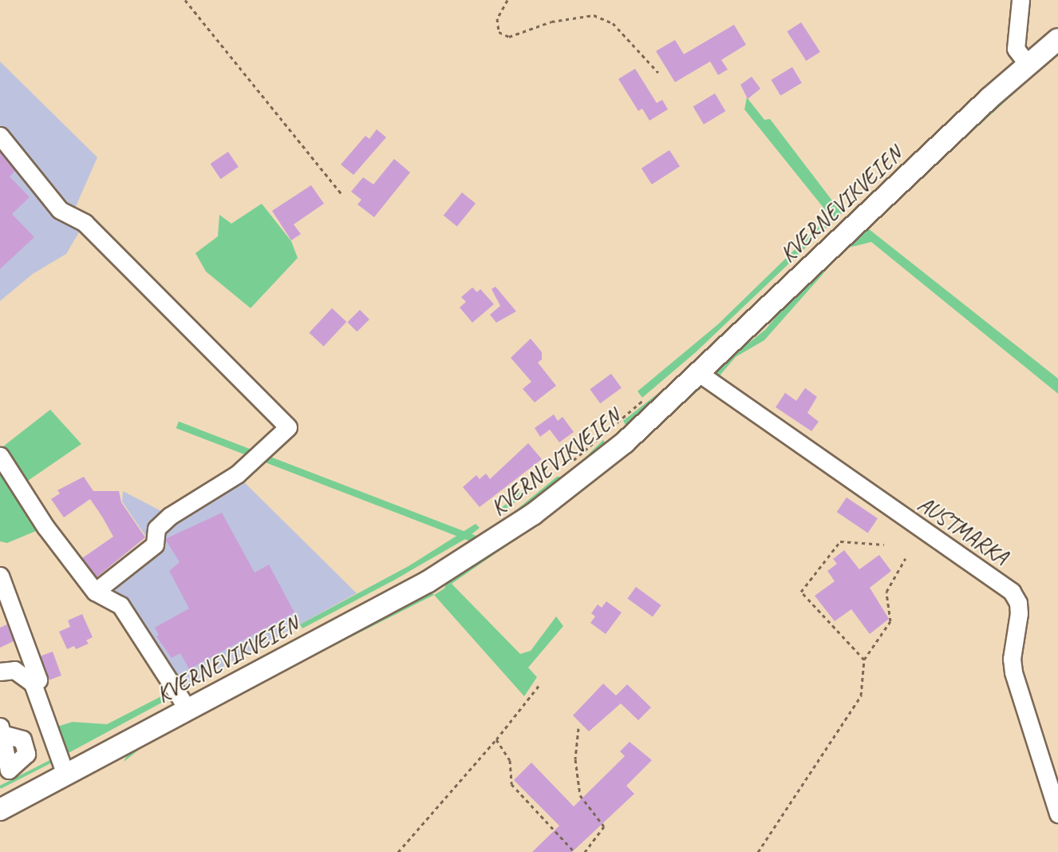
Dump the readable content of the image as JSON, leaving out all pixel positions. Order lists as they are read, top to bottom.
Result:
{
  "streets": {
    "main road": ["KVERNEVIKVEIEN"],
    "street": ["AUSTMARKA"]
  },
  "crossings": [
    ["KVERNEVIKVEIEN", "AUSTMARKA"]
  ]
}
